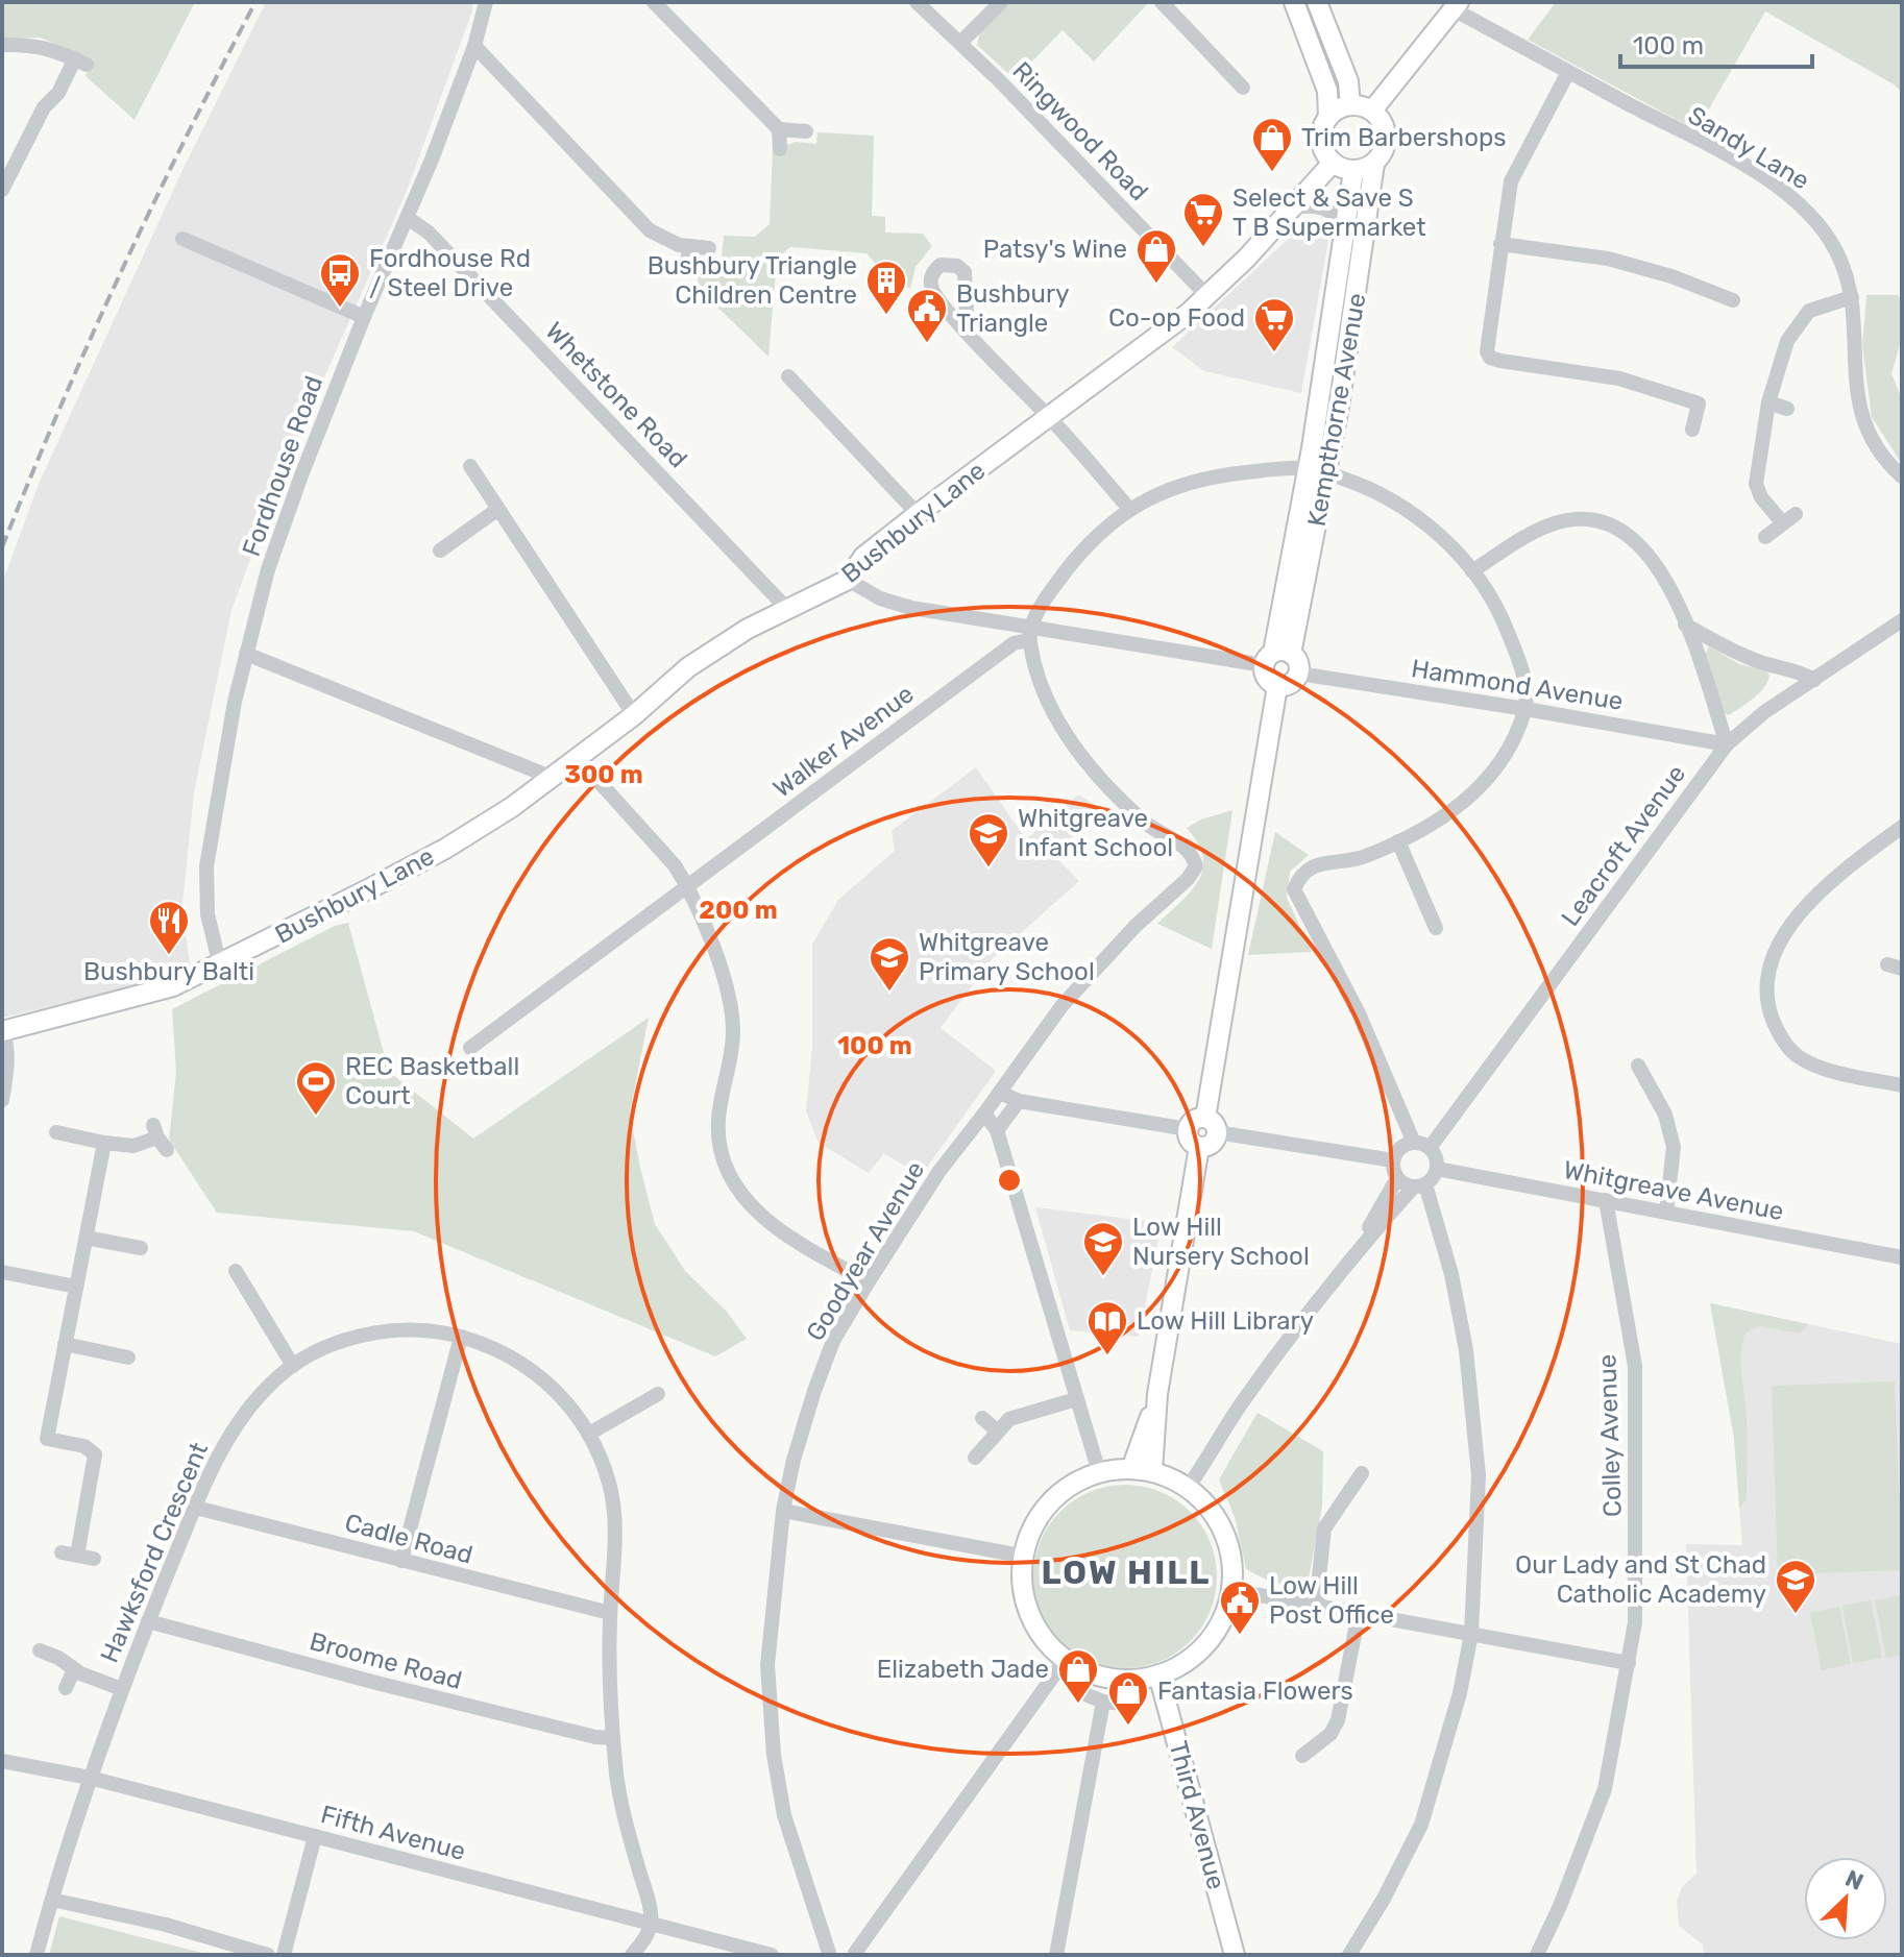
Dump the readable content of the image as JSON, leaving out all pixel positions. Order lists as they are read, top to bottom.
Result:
{
  "streets": {
    "street": [
      "Ringwood Road",
      "Sandy Lane",
      "Whetstone Road",
      "Kempthorne Avenue",
      "Fordhouse Road",
      "Bushbury Lane",
      "Hammond Avenue",
      "Walker Avenue",
      "Leacroft Avenue",
      "Whitgreave Avenue",
      "Goodyear Avenue",
      "Colley Avenue",
      "Cadle Road",
      "Hawksford Crescent",
      "Broome Road",
      "Third Avenue",
      "Fifth Avenue"
    ]
  },
  "crossings": [
    ["Ringwood Road", "Bushbury Lane"],
    ["Whetstone Road", "Fordhouse Road"],
    ["Whetstone Road", "Bushbury Lane"],
    ["Kempthorne Avenue", "Bushbury Lane"],
    ["Kempthorne Avenue", "Hammond Avenue"],
    ["Fordhouse Road", "Bushbury Lane"],
    ["Hammond Avenue", "Leacroft Avenue"],
    ["Walker Avenue", "Goodyear Avenue"],
    ["Leacroft Avenue", "Whitgreave Avenue"],
    ["Whitgreave Avenue", "Colley Avenue"],
    ["Cadle Road", "Hawksford Crescent"],
    ["Hawksford Crescent", "Broome Road"],
    ["Hawksford Crescent", "Fifth Avenue"]
  ],
  "districts": ["LOW HILL"],
  "places": {
    "shop": [
      "Trim Barbershops",
      "Patsy's Wine",
      "Elizabeth Jade",
      "Fantasia Flowers"
    ],
    "supermarket": ["Select & Save S T B Supermarket", "Co-op Food"],
    "bus stop": ["Fordhouse Rd / Steel Drive"],
    "building": ["Bushbury Triangle Children Centre"],
    "public building": ["Bushbury Triangle", "Low Hill Post Office"],
    "school or university": [
      "Whitgreave Infant School",
      "Whitgreave Primary School",
      "Low Hill Nursery School",
      "Our Lady and St Chad Catholic Academy"
    ],
    "restaurant": ["Bushbury Balti"],
    "sports": ["REC Basketball Court"],
    "library": ["Low Hill Library"]
  },
  "scale_bar": "100 m",
  "north": "top right",
  "rings": ["300 m", "200 m", "100 m"]
}
